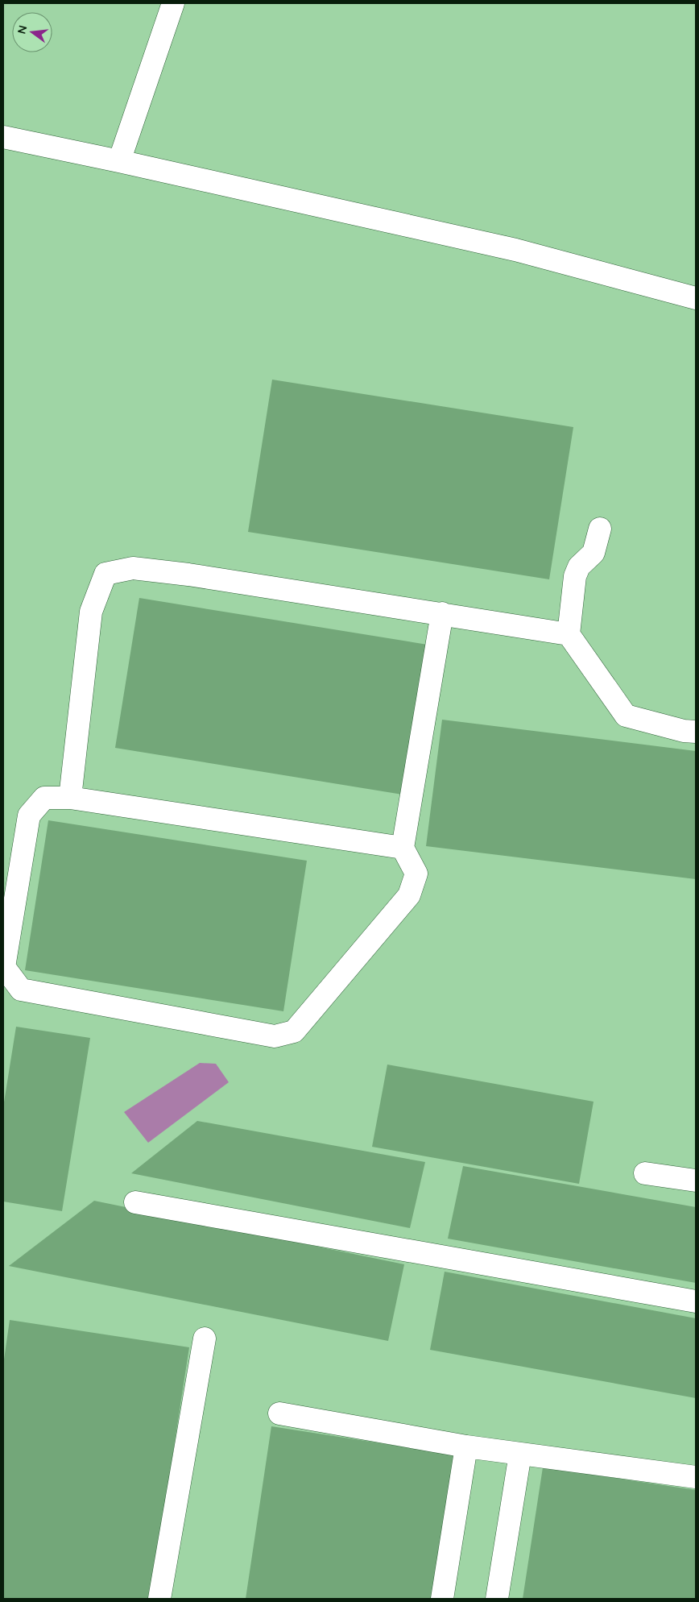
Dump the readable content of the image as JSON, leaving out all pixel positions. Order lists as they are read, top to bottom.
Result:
{
  "north": "left"
}
